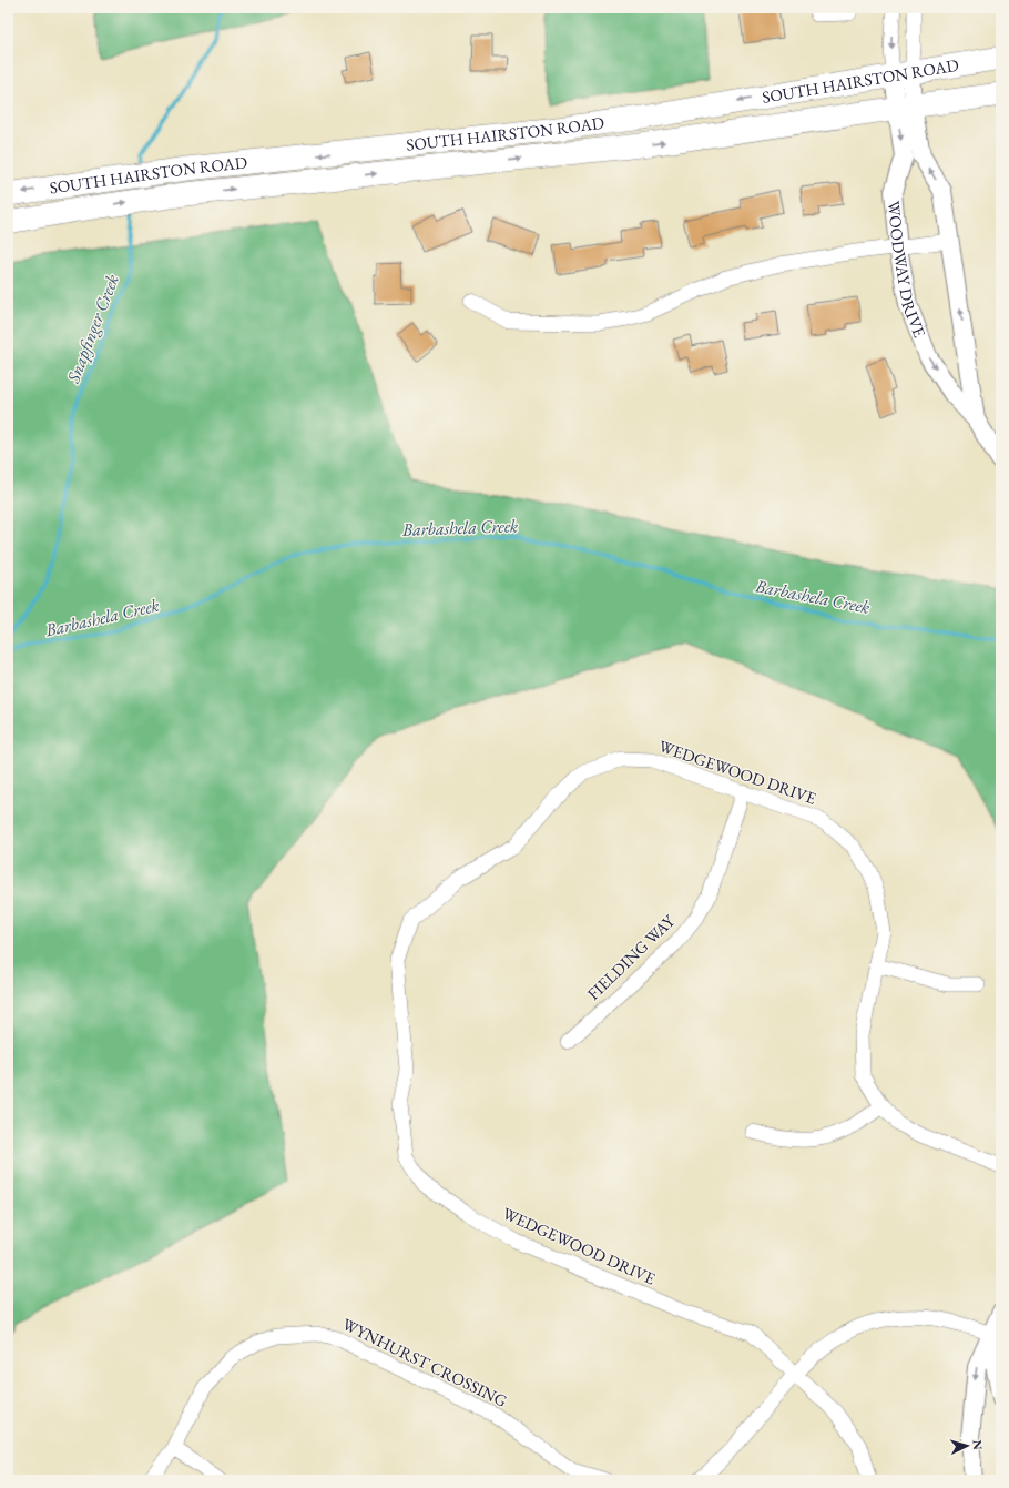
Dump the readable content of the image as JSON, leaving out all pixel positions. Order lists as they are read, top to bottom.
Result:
{
  "streets": {
    "main road": ["SOUTH HAIRSTON ROAD"],
    "street": [
      "WOODWAY DRIVE",
      "WEDGEWOOD DRIVE",
      "FIELDING WAY",
      "WYNHURST CROSSING"
    ]
  },
  "crossings": [
    ["SOUTH HAIRSTON ROAD", "WOODWAY DRIVE"],
    ["WEDGEWOOD DRIVE", "FIELDING WAY"]
  ],
  "water": ["Snapfinger Creek", "Barbashela Creek"],
  "north": "right"
}
